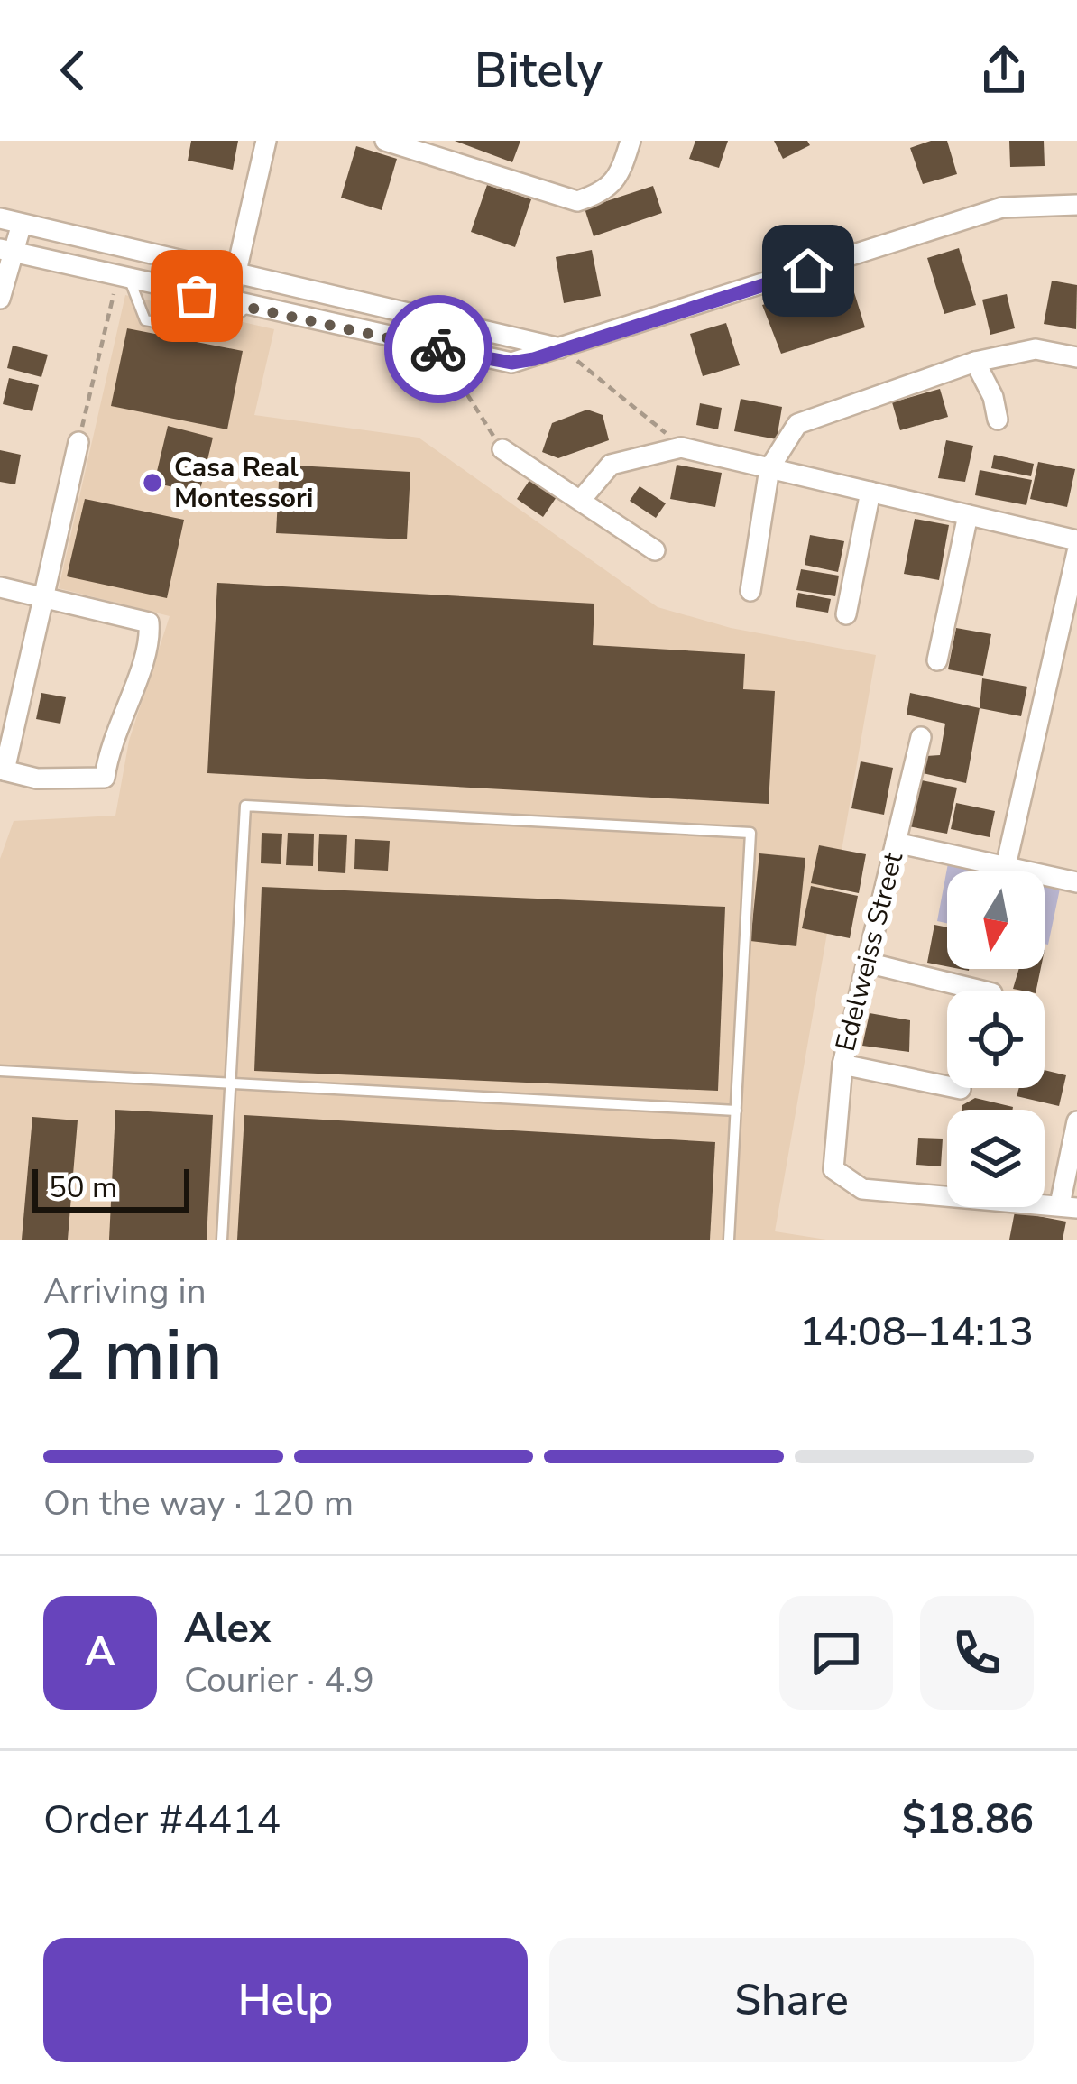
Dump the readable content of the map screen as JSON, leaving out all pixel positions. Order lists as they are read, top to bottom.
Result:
{
  "streets": {
    "street": ["Edelweiss Street"]
  },
  "places": ["Casa Real Montessori"],
  "scale_bar": "50 m",
  "north": "bottom",
  "page": {
    "header": "Bitely",
    "scale": "50 m",
    "heading": ["2 min", "Arriving in", "14:08–14:13"],
    "panel": [
      "Alex",
      "Courier · 4.9",
      "Order #4414",
      "$18.86"
    ],
    "bar": "On the way · 120 m",
    "round": "A",
    "buttons": ["Help", "Share"]
  }
}
